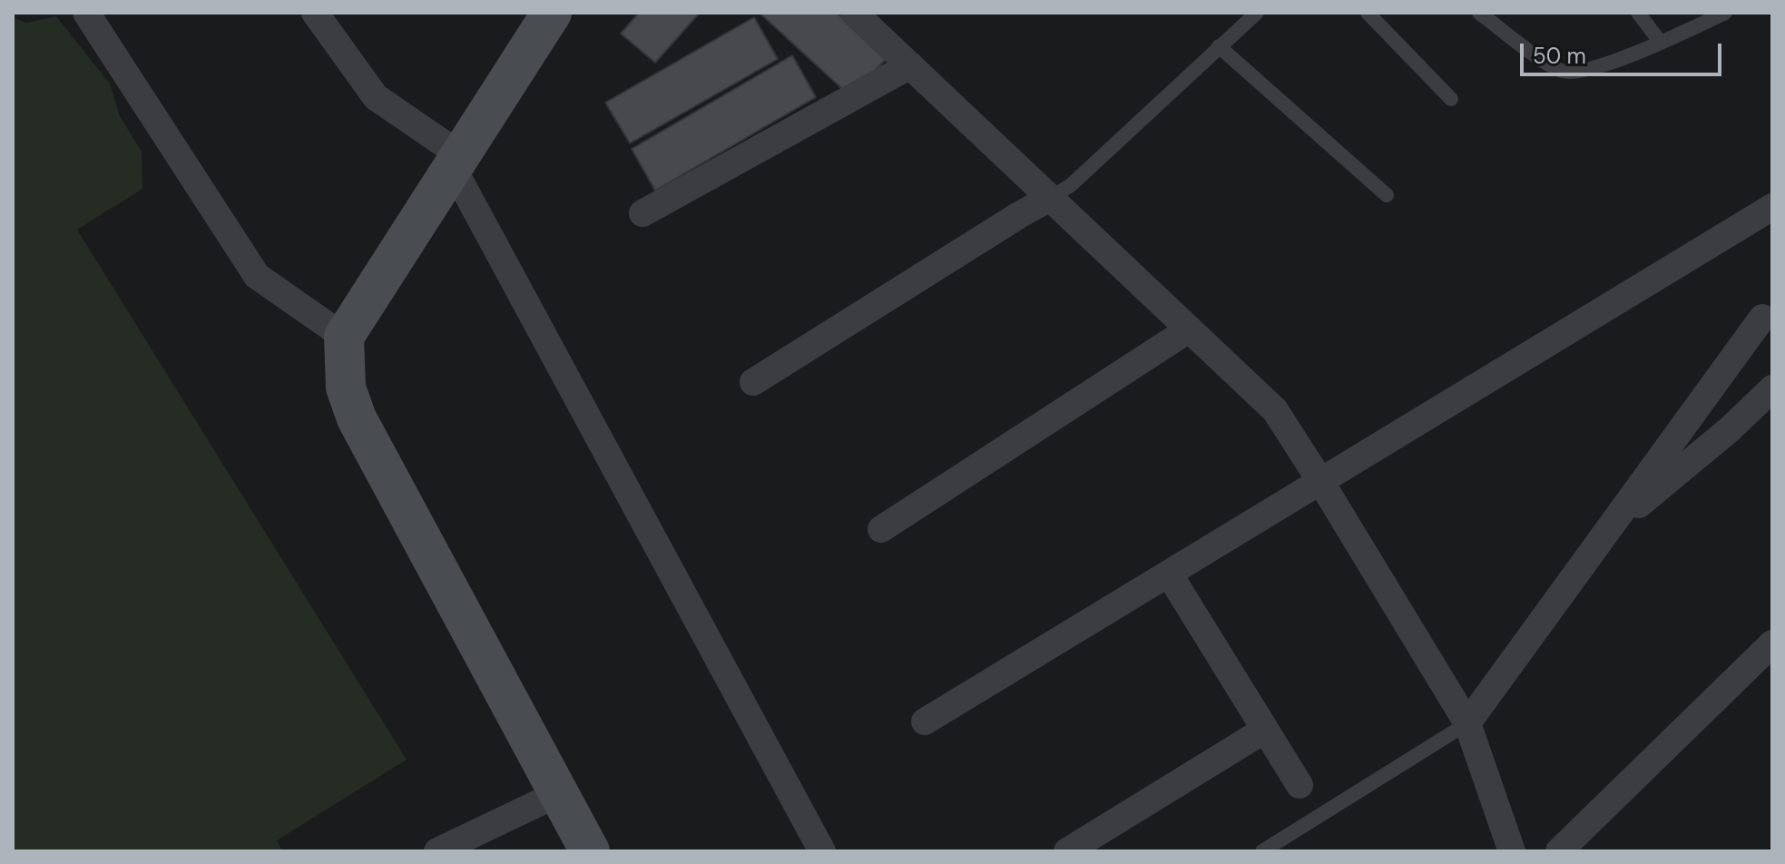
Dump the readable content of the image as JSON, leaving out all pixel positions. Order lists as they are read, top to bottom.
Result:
{
  "scale_bar": "50 m"
}
